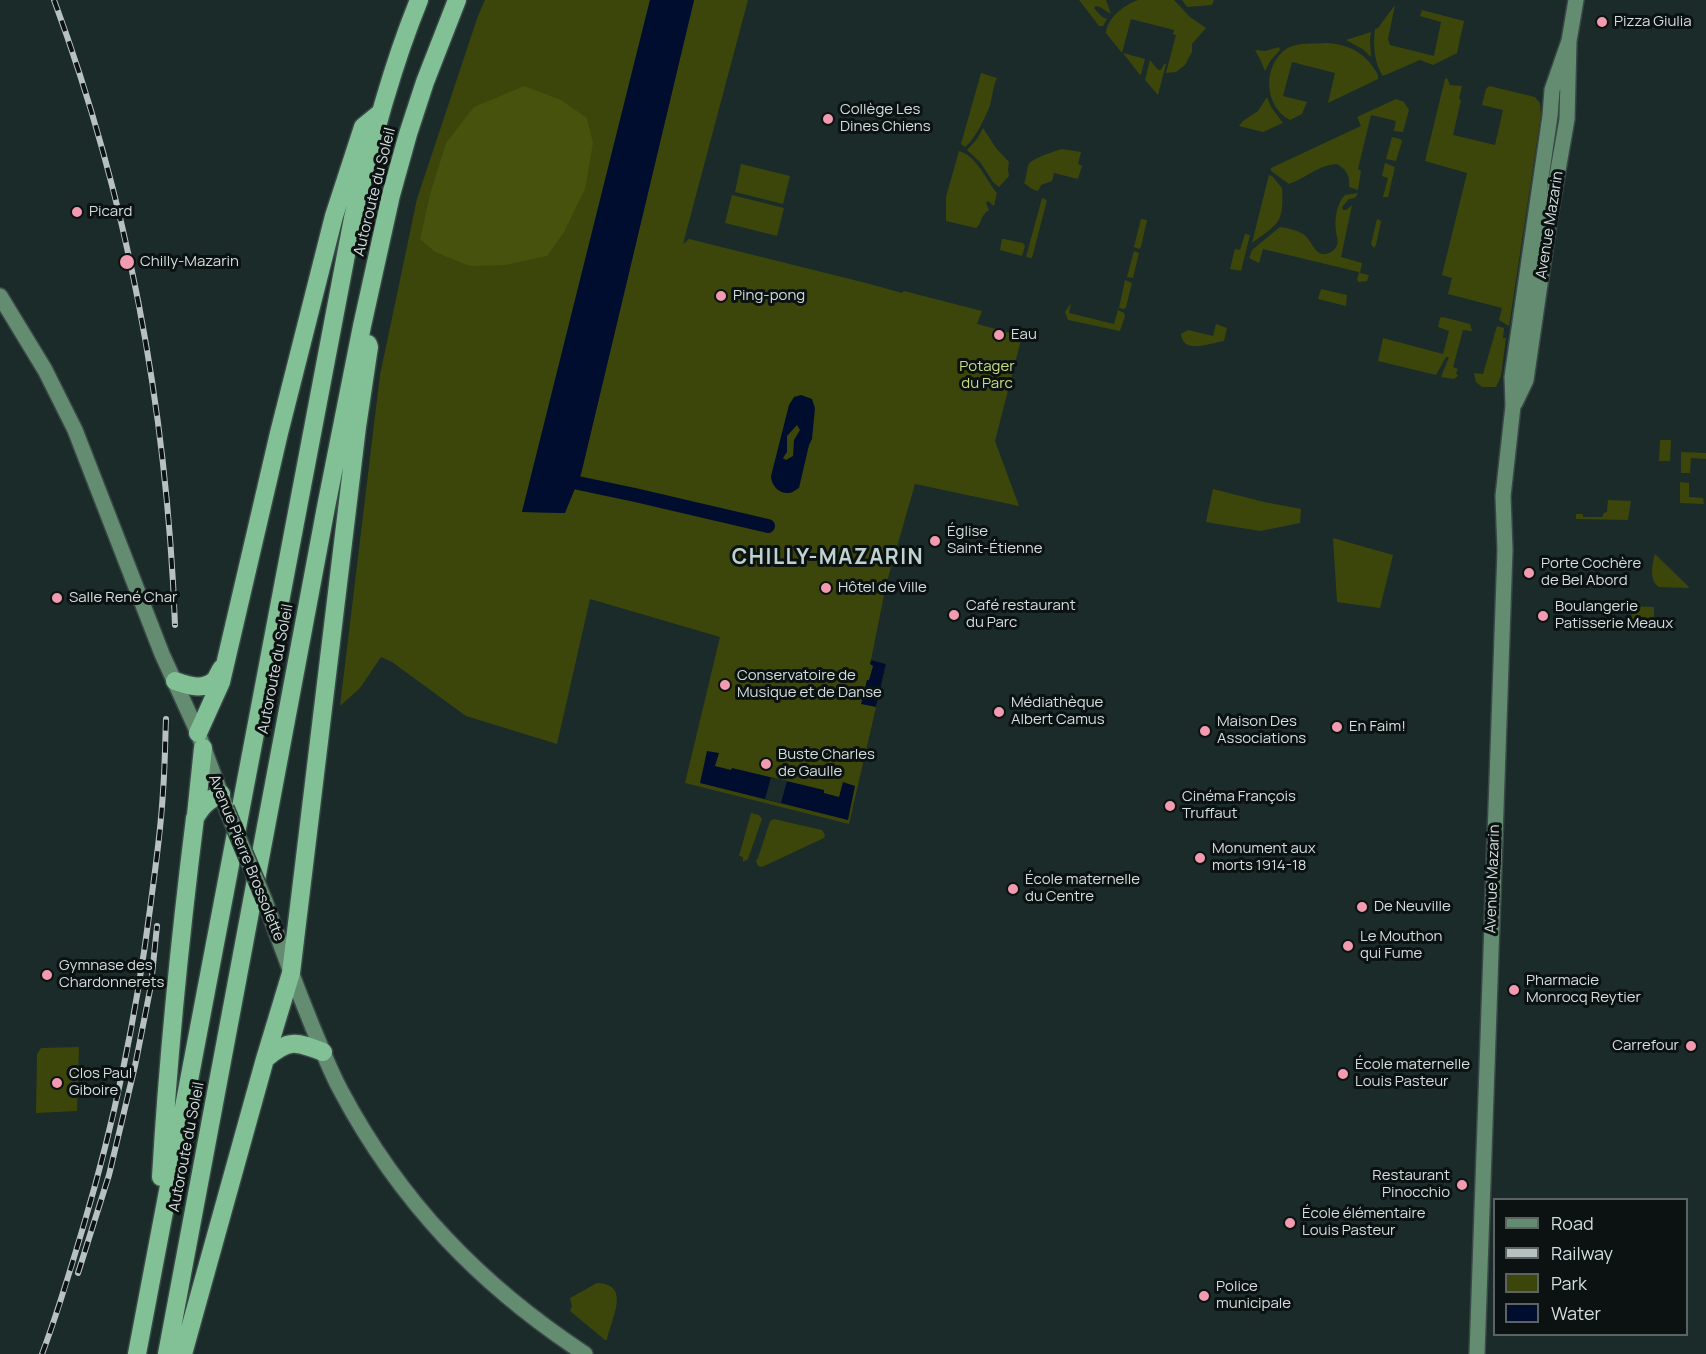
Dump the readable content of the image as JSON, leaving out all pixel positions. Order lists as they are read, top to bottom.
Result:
{
  "streets": {
    "highway": ["Autoroute du Soleil"],
    "street": ["Avenue Mazarin", "Avenue Pierre Brossolette"]
  },
  "districts": ["CHILLY-MAZARIN"],
  "parks": ["Potager du Parc"],
  "places": [
    "Pizza Giulia",
    "Collège Les Dines Chiens",
    "Picard",
    "Chilly-Mazarin",
    "Ping-pong",
    "Eau",
    "Église Saint-Étienne",
    "Porte Cochère de Bel Abord",
    "Hôtel de Ville",
    "Salle René Char",
    "Café restaurant du Parc",
    "Boulangerie Patisserie Meaux",
    "Conservatoire de Musique et de Danse",
    "Médiathèque Albert Camus",
    "En Faim!",
    "Maison Des Associations",
    "Buste Charles de Gaulle",
    "Cinéma François Truffaut",
    "Monument aux morts 1914-18",
    "École maternelle du Centre",
    "De Neuville",
    "Le Mouthon qui Fume",
    "Gymnase des Chardonnerets",
    "Pharmacie Monrocq Reytier",
    "Carrefour",
    "École maternelle Louis Pasteur",
    "Clos Paul Giboire",
    "Restaurant Pinocchio",
    "École élémentaire Louis Pasteur",
    "Police municipale"
  ],
  "legend": [
    "Road",
    "Railway",
    "Park",
    "Water"
  ]
}
